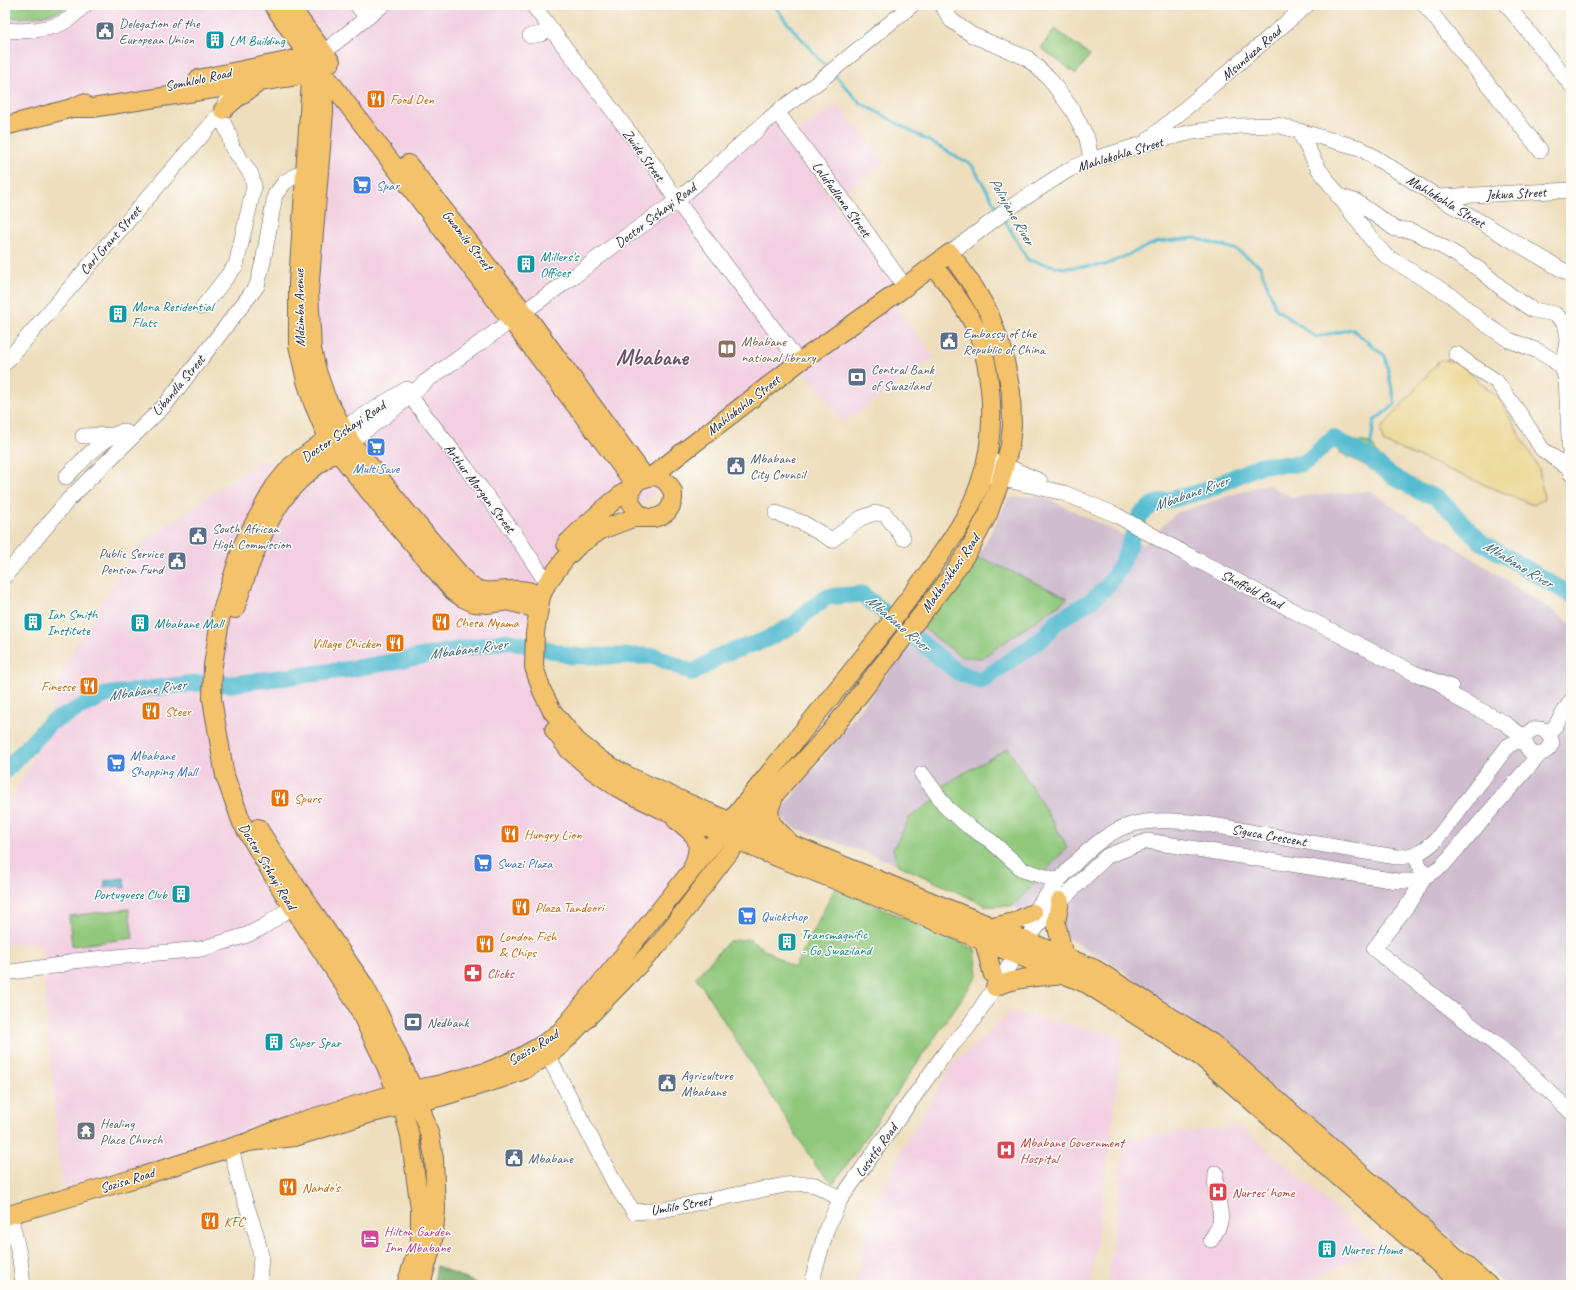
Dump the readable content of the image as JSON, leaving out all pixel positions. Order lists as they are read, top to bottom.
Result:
{
  "streets": {
    "main road": [
      "Somhlolo Road",
      "Mahlokohla Street",
      "Doctor Sishayi Road",
      "Gwamile Street",
      "Mdzimba Avenue",
      "Makhosikhosi Road",
      "Sozisa Road"
    ],
    "street": [
      "Msunduza Road",
      "Zwide Street",
      "Jekwa Street",
      "Lalufadlana Street",
      "Carl Grant Street",
      "Libandla Street",
      "Arthur Morgan Street",
      "Sheffield Road",
      "Siguca Crescent",
      "Lusutfu Road",
      "Umlilo Street"
    ]
  },
  "crossings": [
    ["Msunduza Road", "Mahlokohla Street"],
    ["Somhlolo Road", "Gwamile Street"],
    ["Somhlolo Road", "Mdzimba Avenue"],
    ["Mahlokohla Street", "Zwide Street"],
    ["Mahlokohla Street", "Jekwa Street"],
    ["Mahlokohla Street", "Lalufadlana Street"],
    ["Mahlokohla Street", "Gwamile Street"],
    ["Mahlokohla Street", "Mdzimba Avenue"],
    ["Mahlokohla Street", "Arthur Morgan Street"],
    ["Mahlokohla Street", "Makhosikhosi Road"],
    ["Zwide Street", "Doctor Sishayi Road"],
    ["Lalufadlana Street", "Doctor Sishayi Road"],
    ["Doctor Sishayi Road", "Gwamile Street"],
    ["Doctor Sishayi Road", "Mdzimba Avenue"],
    ["Doctor Sishayi Road", "Arthur Morgan Street"],
    ["Doctor Sishayi Road", "Sozisa Road"],
    ["Gwamile Street", "Mdzimba Avenue"],
    ["Mdzimba Avenue", "Libandla Street"],
    ["Mdzimba Avenue", "Arthur Morgan Street"],
    ["Makhosikhosi Road", "Sheffield Road"],
    ["Makhosikhosi Road", "Sozisa Road"],
    ["Sheffield Road", "Siguca Crescent"],
    ["Siguca Crescent", "Lusutfu Road"],
    ["Sozisa Road", "Umlilo Street"],
    ["Lusutfu Road", "Umlilo Street"]
  ],
  "districts": ["Mbabane"],
  "water": ["Polinjane River", "Mbabane River"],
  "places": {
    "public building": [
      "Delegation of the European Union",
      "Embassy of the Republic of China",
      "Mbabane City Council",
      "South African High Commission",
      "Public Service Pension Fund",
      "Agriculture Mbabane",
      "Mbabane"
    ],
    "building": [
      "LM Building",
      "Millers's Offices",
      "Mona Residential Flats",
      "Ian Smith Institute",
      "Mbabane Mall",
      "Portuguese Club",
      "Transmagnific - Go Swaziland",
      "Super Spar",
      "Nurses Home"
    ],
    "restaurant": [
      "Food Den",
      "Chesa Nyama",
      "Village Chicken",
      "Finesse",
      "Steer",
      "Spurs",
      "Hungry Lion",
      "Plaza Tandoori",
      "London Fish & Chips",
      "Nando's",
      "KFC"
    ],
    "supermarket": [
      "Spar",
      "MultiSave",
      "Mbabane Shopping Mall",
      "Swazi Plaza",
      "Quickshop"
    ],
    "library": ["Mbabane national library"],
    "bank": ["Central Bank of Swaziland", "Nedbank"],
    "pharmacy": ["Clicks"],
    "temple": ["Healing Place Church"],
    "hospital": ["Mbabane Government Hospital", "Nurses' home"],
    "hotel": ["Hilton Garden Inn Mbabane"]
  }
}
